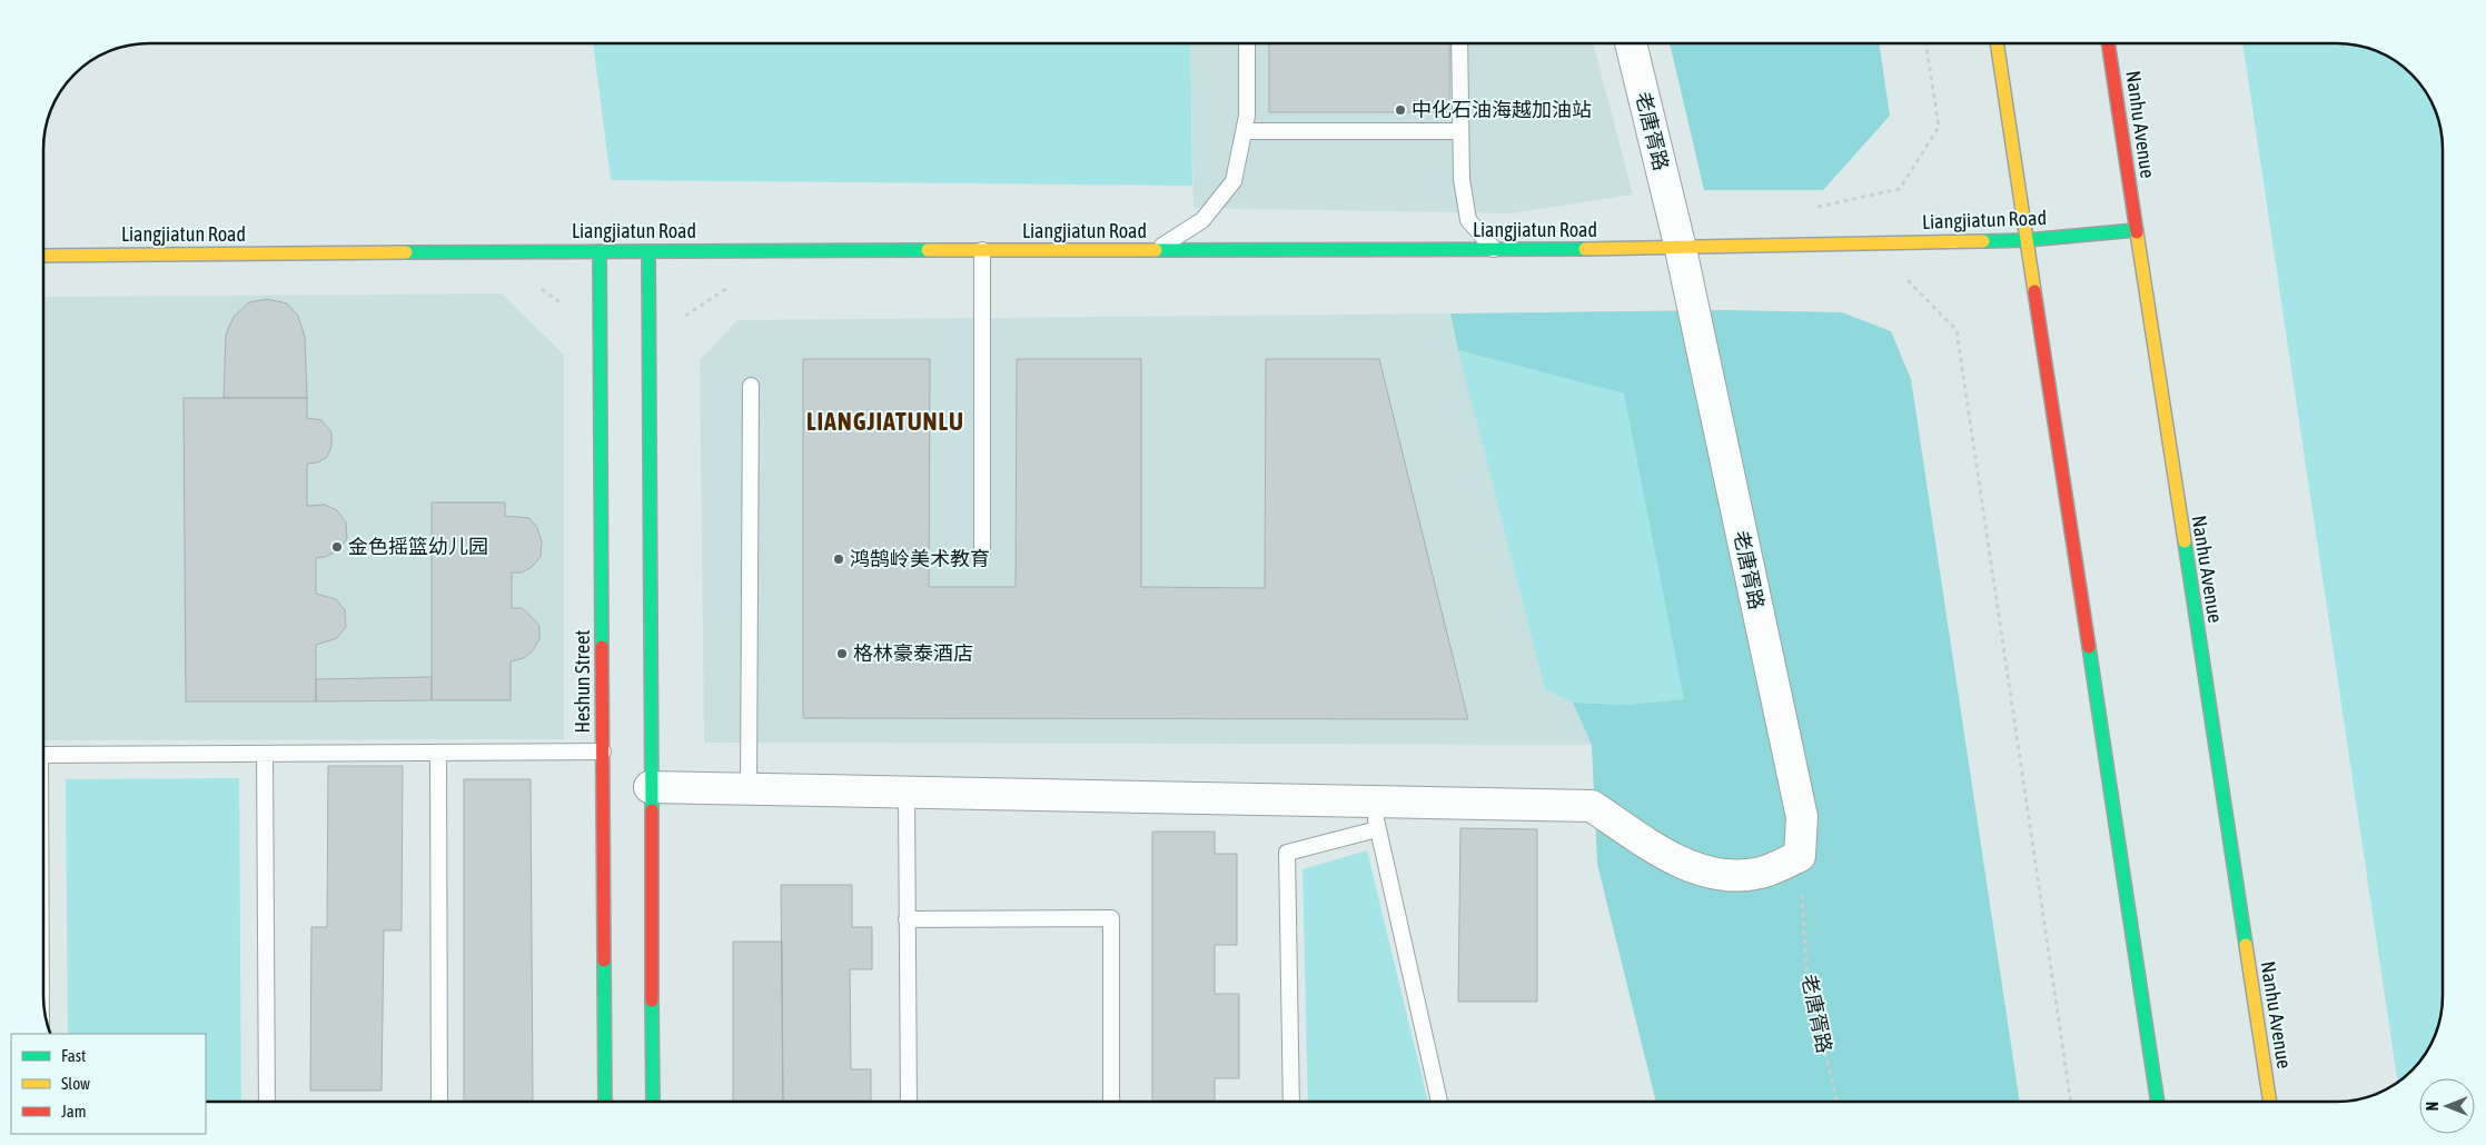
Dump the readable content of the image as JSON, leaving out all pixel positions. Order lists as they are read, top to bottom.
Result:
{
  "streets": {
    "main road": ["Nanhu Avenue", "Liangjiatun Road", "Heshun Street"],
    "street": ["老唐胥路"]
  },
  "crossings": [
    ["Nanhu Avenue", "Liangjiatun Road"],
    ["老唐胥路", "Liangjiatun Road"],
    ["Liangjiatun Road", "Heshun Street"]
  ],
  "districts": ["LIANGJIATUNLU"],
  "places": [
    "中化石油海越加油站",
    "金色摇篮幼儿园",
    "鸿鹄岭美术教育",
    "格林豪泰酒店"
  ],
  "legend": ["Fast", "Slow", "Jam"],
  "north": "left"
}
